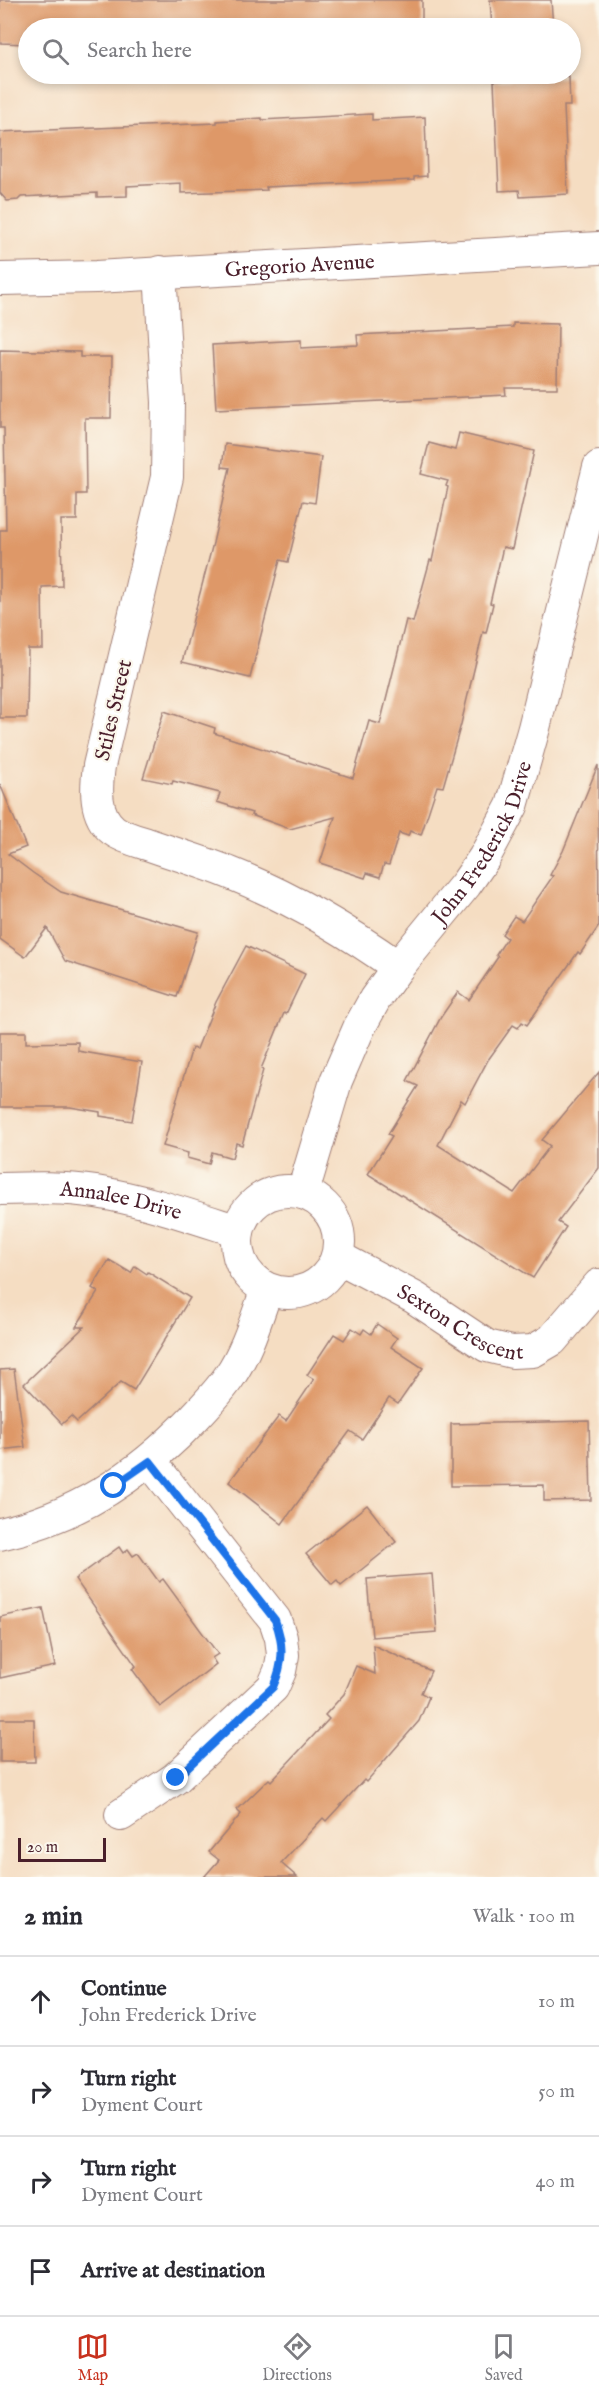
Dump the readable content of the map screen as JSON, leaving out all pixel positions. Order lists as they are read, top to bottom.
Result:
{
  "streets": {
    "street": [
      "Gregorio Avenue",
      "Stiles Street",
      "John Frederick Drive",
      "Annalee Drive",
      "Sexton Crescent"
    ]
  },
  "crossings": [
    ["Gregorio Avenue", "Stiles Street"],
    ["Stiles Street", "John Frederick Drive"],
    ["John Frederick Drive", "Annalee Drive"],
    ["John Frederick Drive", "Sexton Crescent"],
    ["Annalee Drive", "Sexton Crescent"]
  ],
  "scale_bar": "20 m",
  "page": {
    "search": "Search here",
    "scale": "20 m",
    "heading": ["2 min", "Walk · 100 m"],
    "list": [
      ["Continue", "John Frederick Drive", "10 m"],
      ["Turn right", "Dyment Court", "50 m"],
      ["Turn right", "Dyment Court", "40 m"],
      "Arrive at destination"
    ],
    "nav": ["Map", "Directions", "Saved"]
  }
}
